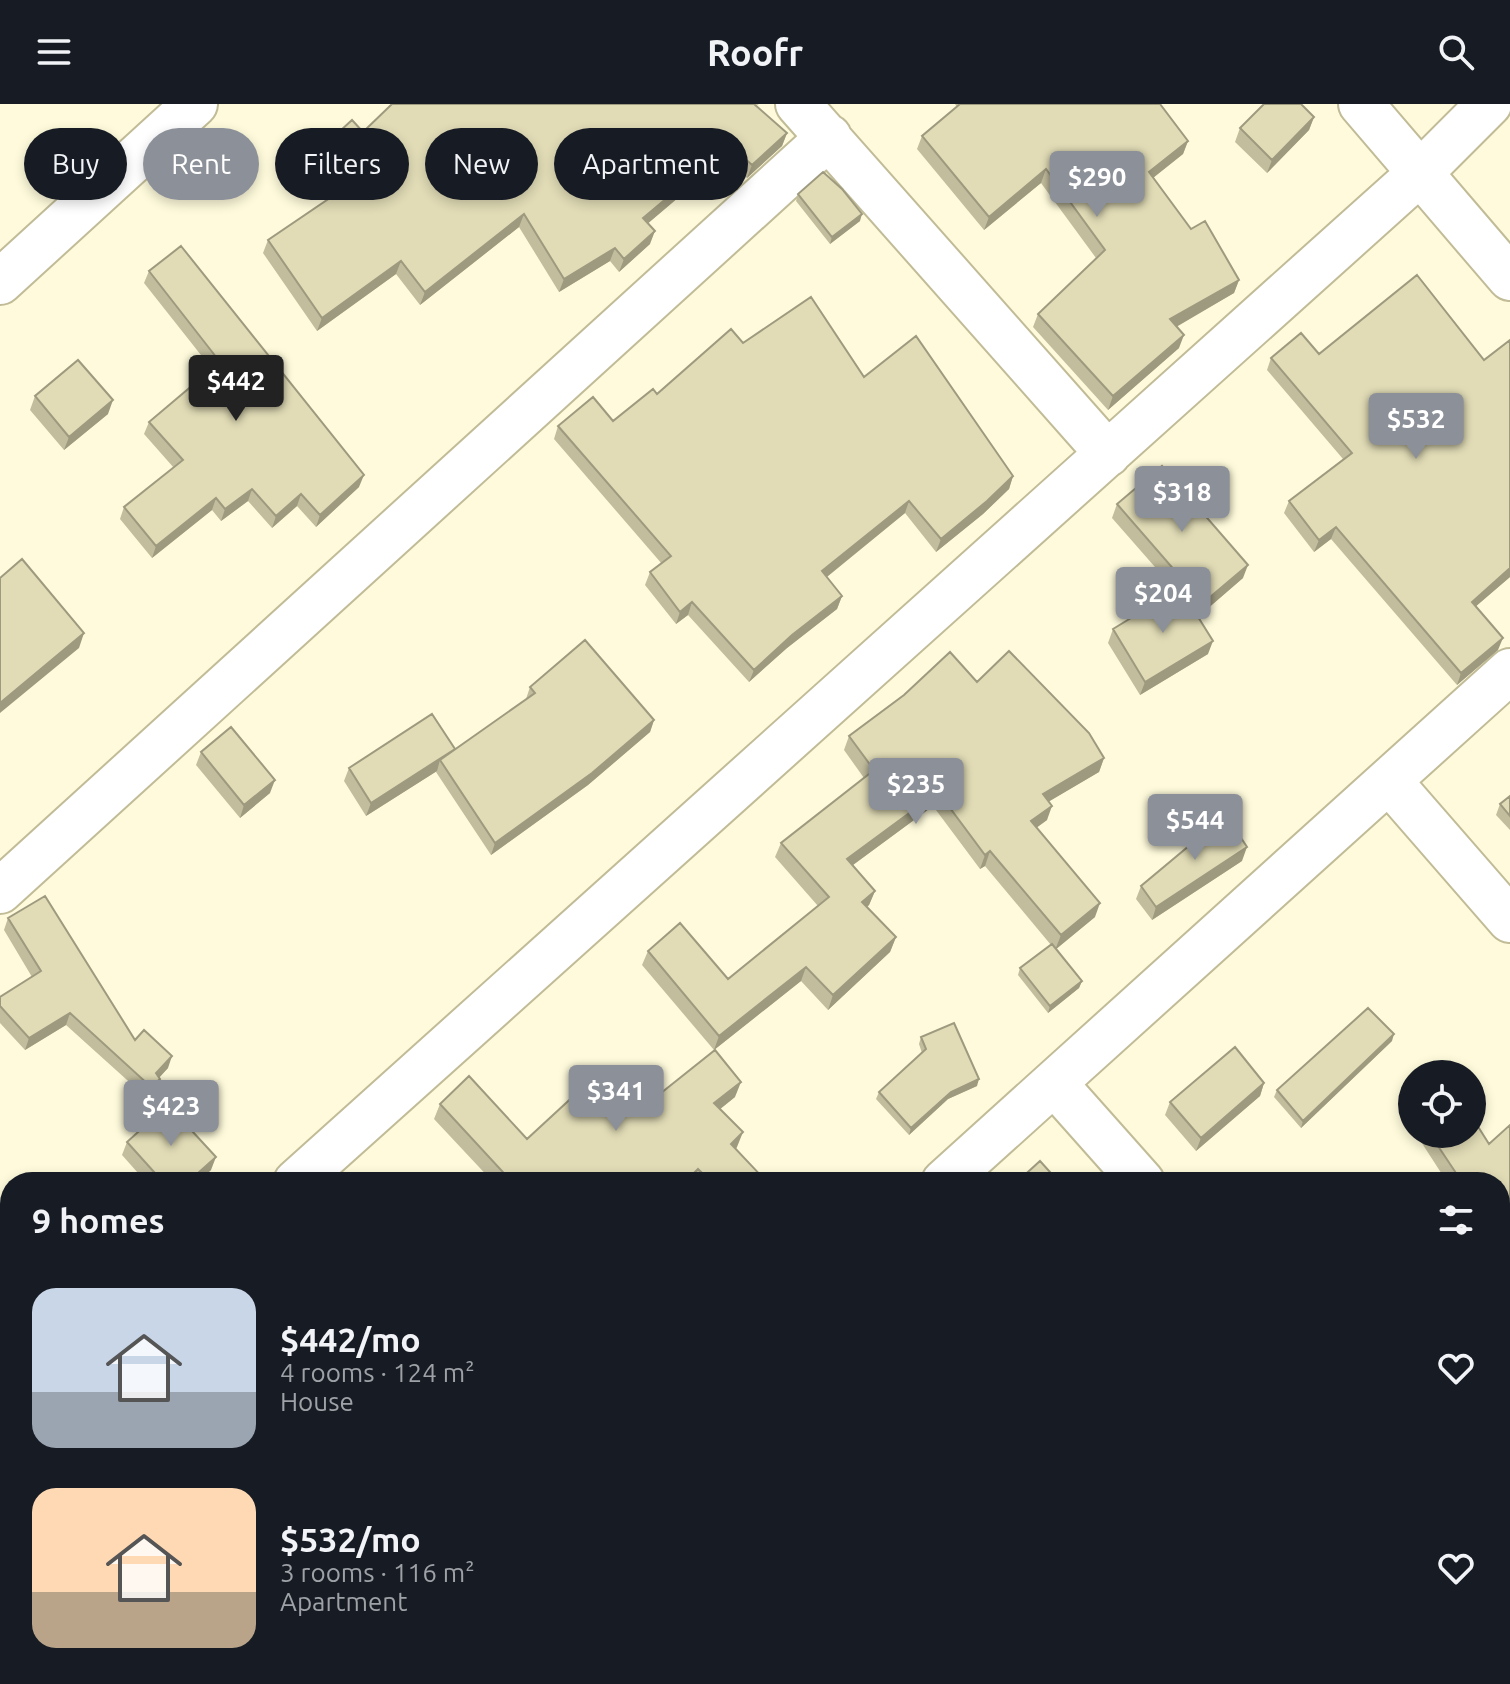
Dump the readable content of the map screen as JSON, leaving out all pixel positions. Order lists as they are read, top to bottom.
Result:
{
  "page": {
    "header": "Roofr",
    "chip": [
      "Buy",
      "Rent",
      "Filters",
      "New",
      "Apartment"
    ],
    "price": [
      "$290",
      "$442",
      "$532",
      "$318",
      "$204",
      "$235",
      "$544",
      "$341",
      "$423"
    ],
    "heading": "9 homes",
    "list": [
      {
        "name": "$442/mo",
        "note": "4 rooms · 124 m² · House"
      },
      {
        "name": "$532/mo",
        "note": "3 rooms · 116 m² · Apartment"
      }
    ]
  }
}
